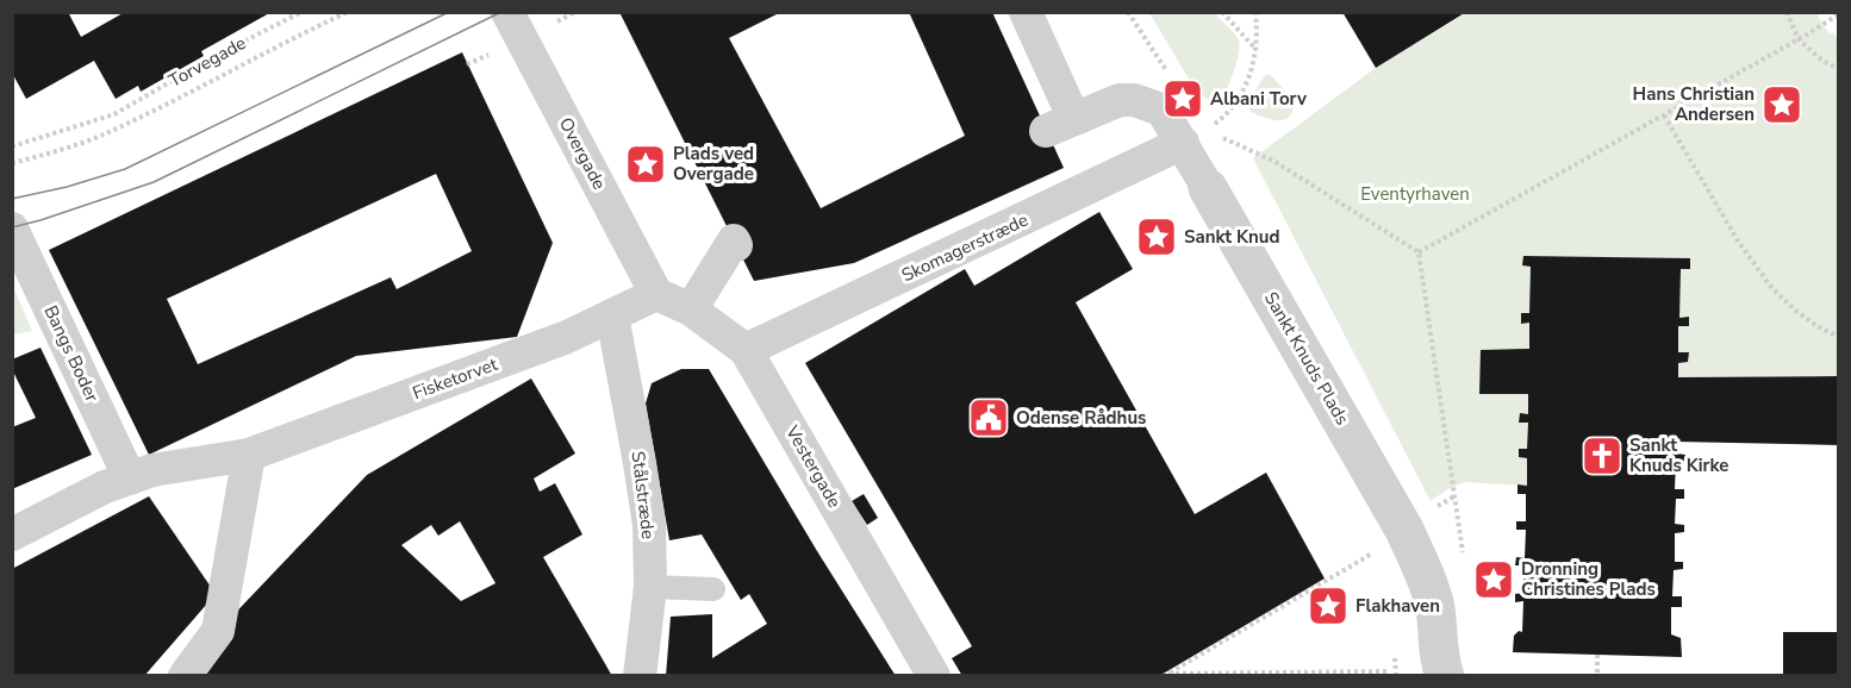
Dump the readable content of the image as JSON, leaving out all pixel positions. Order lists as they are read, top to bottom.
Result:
{
  "streets": {
    "street": [
      "Overgade",
      "Skomagerstræde",
      "Bangs Boder",
      "Sankt Knuds Plads",
      "Fisketorvet",
      "Vestergade",
      "Stålstræde"
    ],
    "path": ["Torvegade"]
  },
  "crossings": [
    ["Overgade", "Fisketorvet"],
    ["Overgade", "Vestergade"],
    ["Skomagerstræde", "Vestergade"],
    ["Bangs Boder", "Fisketorvet"],
    ["Fisketorvet", "Vestergade"],
    ["Fisketorvet", "Stålstræde"]
  ],
  "parks": ["Eventyrhaven"],
  "places": {
    "place": [
      "Albani Torv",
      "Hans Christian Andersen",
      "Plads ved Overgade",
      "Sankt Knud",
      "Dronning Christines Plads",
      "Flakhaven"
    ],
    "public building": ["Odense Rådhus"],
    "church": ["Sankt Knuds Kirke"]
  }
}
